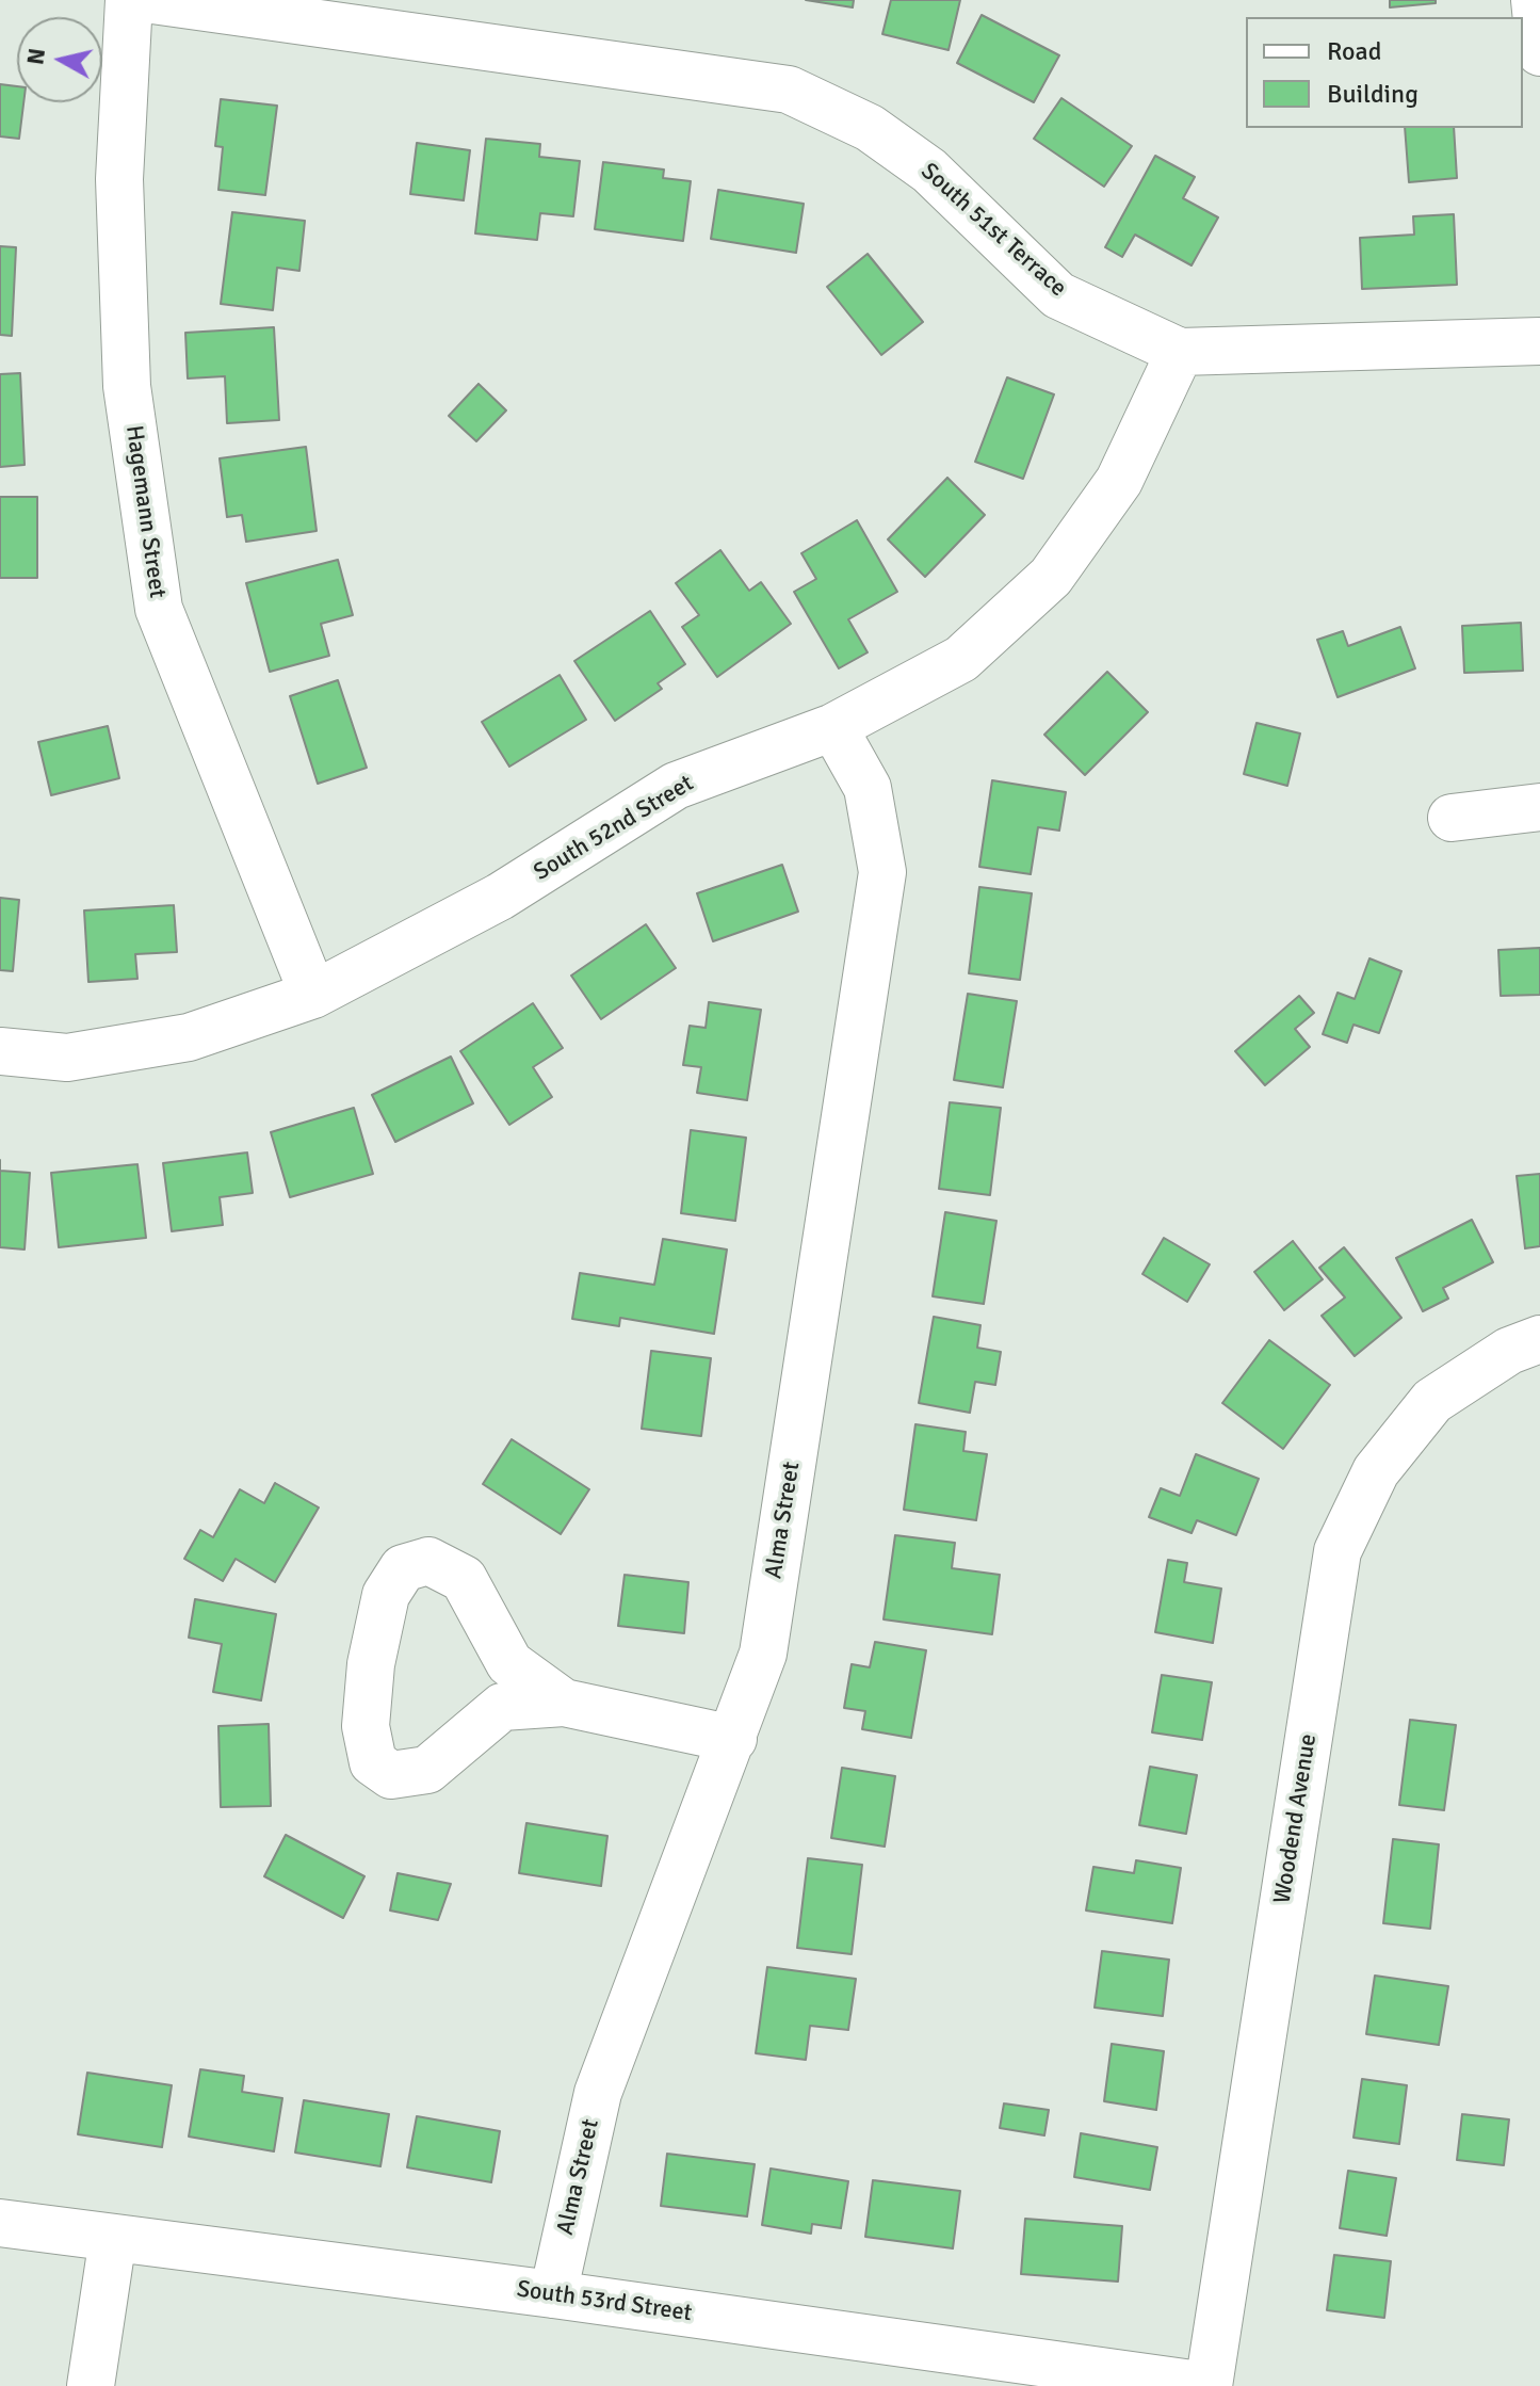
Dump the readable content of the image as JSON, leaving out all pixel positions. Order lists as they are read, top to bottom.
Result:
{
  "streets": {
    "street": [
      "South 51st Terrace",
      "Hagemann Street",
      "South 52nd Street",
      "Alma Street",
      "Woodend Avenue",
      "South 53rd Street"
    ]
  },
  "crossings": [
    ["South 51st Terrace", "South 52nd Street"],
    ["Hagemann Street", "South 52nd Street"],
    ["South 52nd Street", "Alma Street"],
    ["Alma Street", "South 53rd Street"],
    ["Woodend Avenue", "South 53rd Street"]
  ],
  "legend": ["Road", "Building"],
  "north": "left"
}
